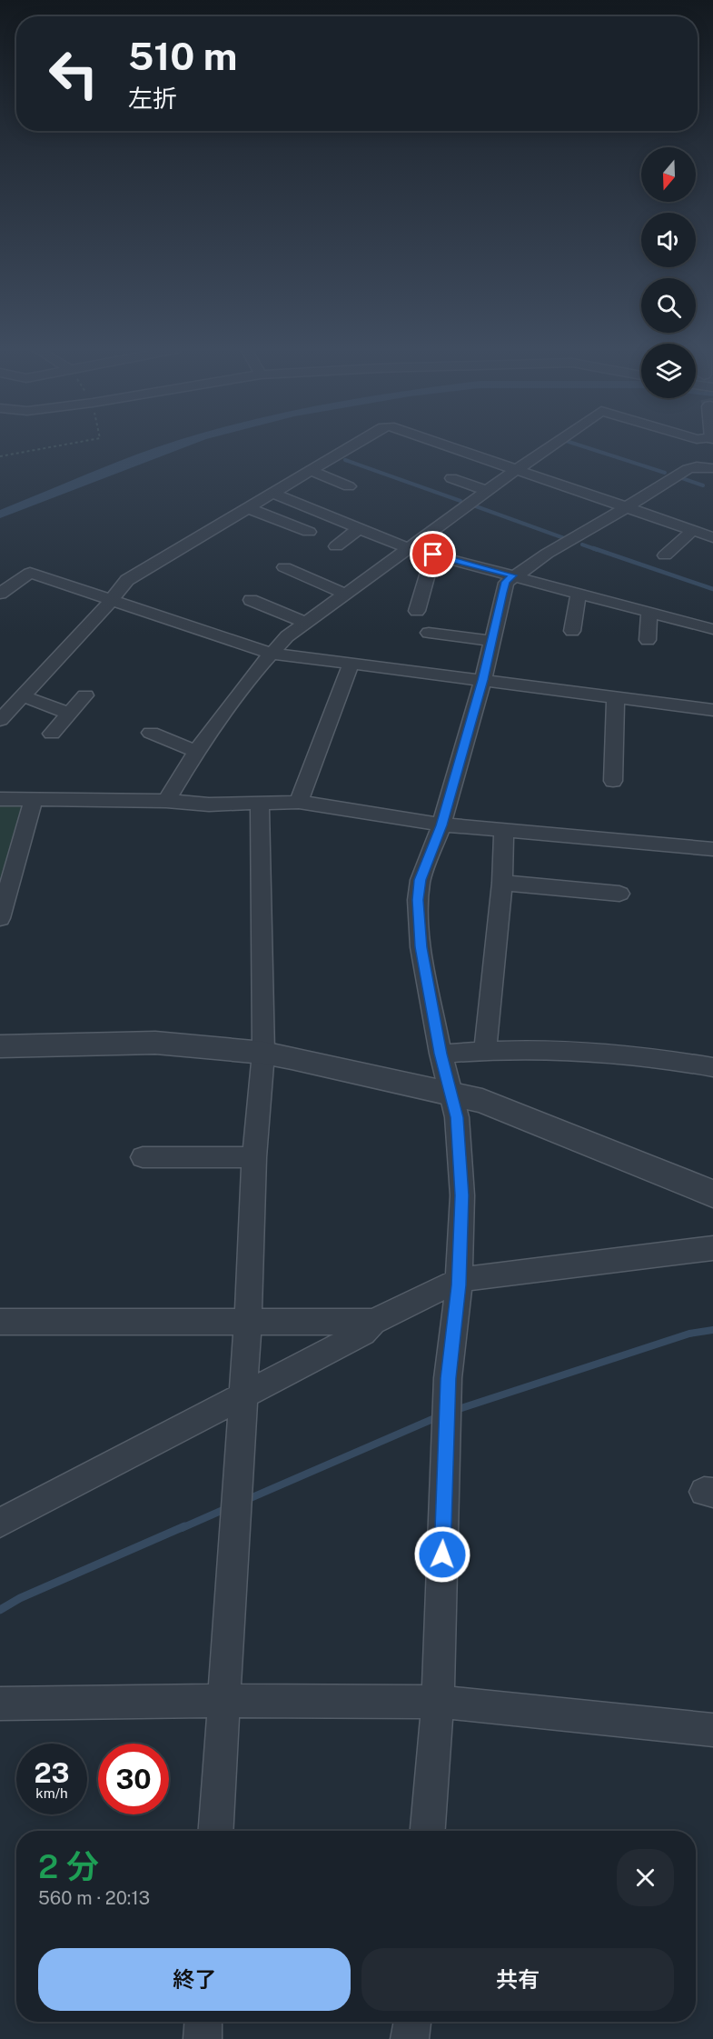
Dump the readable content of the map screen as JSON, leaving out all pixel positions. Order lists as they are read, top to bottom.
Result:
{
  "north": "bottom",
  "page": {
    "turn": ["510 m", "左折"],
    "speed": "23 km/h",
    "limit": "30",
    "heading": ["2 分", "560 m · 20:13"],
    "buttons": ["終了", "共有"]
  }
}
